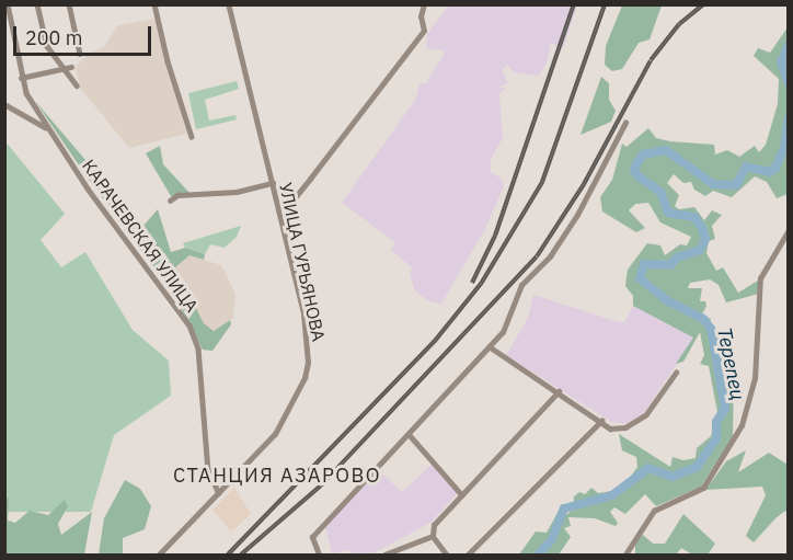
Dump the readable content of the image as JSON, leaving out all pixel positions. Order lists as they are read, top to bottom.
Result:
{
  "streets": {
    "street": ["КАРАЧЕВСКАЯ УЛИЦА", "УЛИЦА ГУРЬЯНОВА"]
  },
  "crossings": [
    ["КАРАЧЕВСКАЯ УЛИЦА", "УЛИЦА ГУРЬЯНОВА"]
  ],
  "districts": ["СТАНЦИЯ АЗАРОВО"],
  "water": ["Терепец"],
  "scale_bar": "200 m"
}
